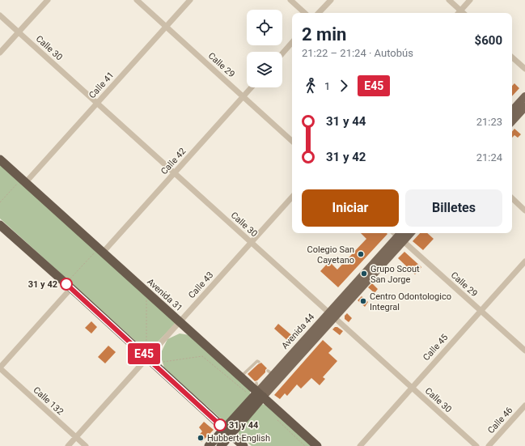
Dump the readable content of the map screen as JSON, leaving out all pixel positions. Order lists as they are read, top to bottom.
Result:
{
  "streets": {
    "highway": ["Avenida 31", "Avenida 44"],
    "street": [
      "Calle 30",
      "Calle 29",
      "Calle 41",
      "Calle 42",
      "Calle 43",
      "Calle 45",
      "Calle 132",
      "Calle 46"
    ]
  },
  "crossings": [
    ["Calle 30", "Calle 41"],
    ["Calle 30", "Calle 42"],
    ["Calle 30", "Calle 43"],
    ["Calle 30", "Avenida 44"],
    ["Calle 30", "Calle 45"],
    ["Calle 29", "Calle 41"],
    ["Calle 29", "Calle 42"],
    ["Calle 29", "Avenida 44"],
    ["Calle 29", "Calle 45"],
    ["Calle 41", "Avenida 31"],
    ["Calle 42", "Avenida 31"],
    ["Calle 43", "Avenida 31"],
    ["Calle 43", "Calle 132"],
    ["Avenida 31", "Avenida 44"]
  ],
  "places": [
    "Colegio San Cayetano",
    "Grupo Scout San Jorge",
    "31 y 42",
    "Centro Odontologico Integral",
    "31 y 44",
    "Hubbert English"
  ],
  "lines": ["bus line E45"],
  "page": {
    "on_map": "E45",
    "heading": ["2 min", "21:22 – 21:24 · Autobús", "$600"],
    "legs": ["1", "E45"],
    "list": [
      {
        "name": "31 y 44",
        "value": "21:23"
      },
      {
        "name": "31 y 42",
        "value": "21:24"
      }
    ],
    "buttons": ["Iniciar", "Billetes"]
  }
}
